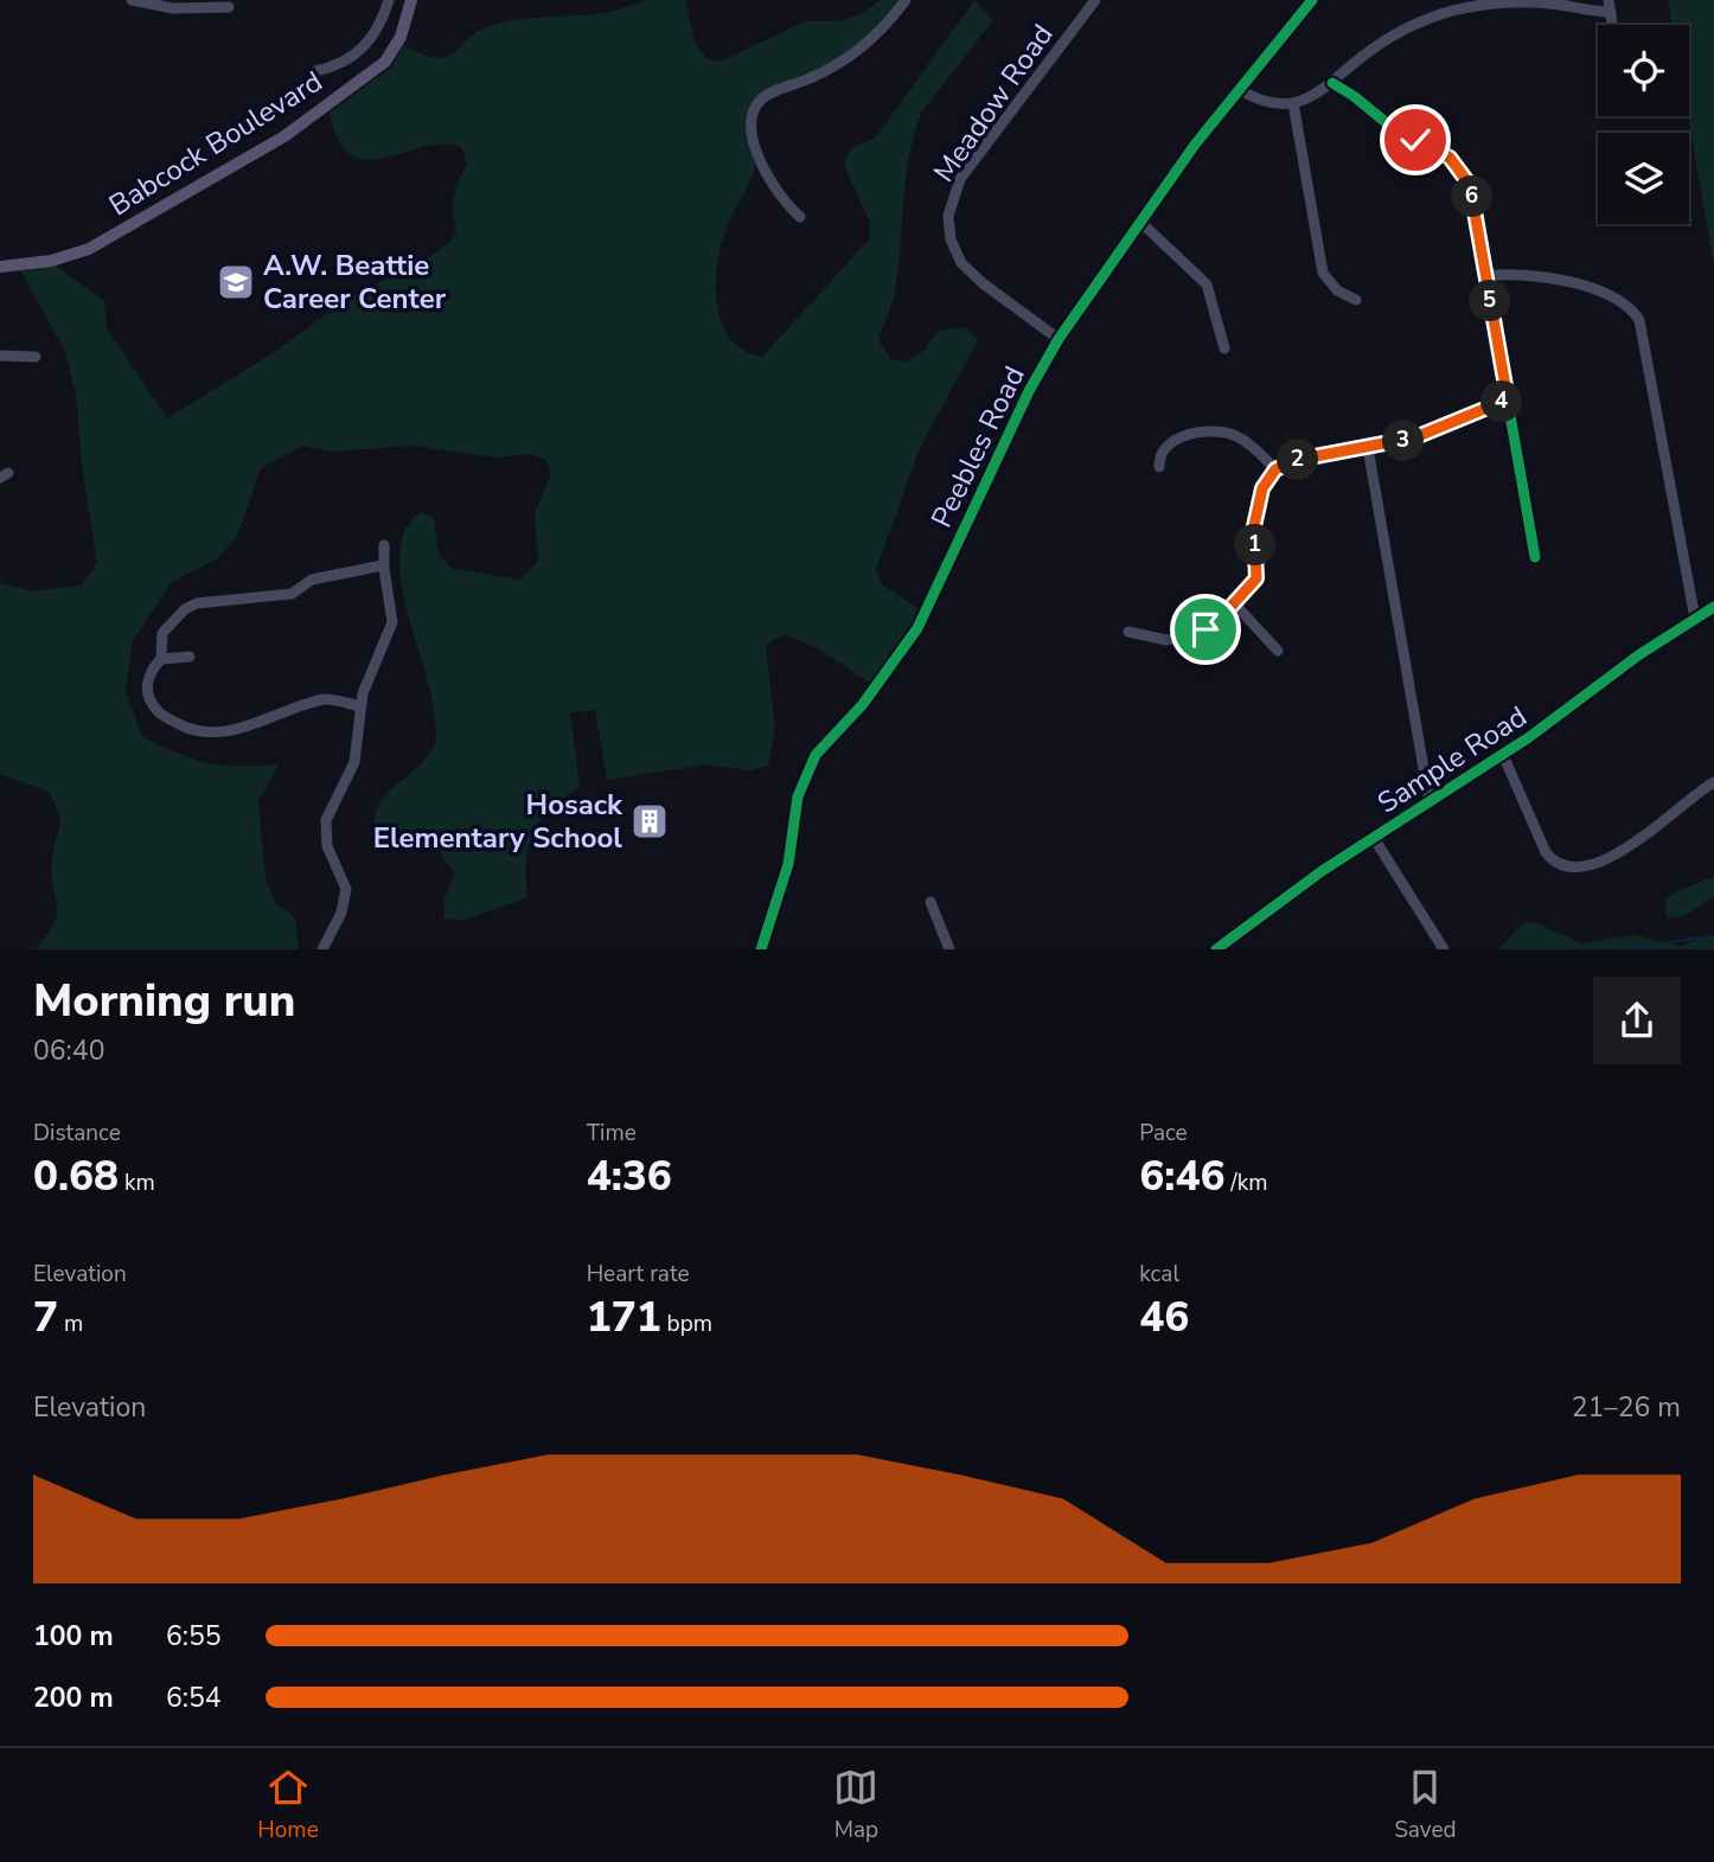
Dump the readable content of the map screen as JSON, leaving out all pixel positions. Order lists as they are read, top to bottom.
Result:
{
  "streets": {
    "main road": ["Babcock Boulevard"],
    "street": ["Meadow Road", "Peebles Road", "Sample Road"]
  },
  "crossings": [
    ["Meadow Road", "Peebles Road"]
  ],
  "places": {
    "school or university": ["A.W. Beattie Career Center"],
    "building": ["Hosack Elementary School"]
  },
  "page": {
    "pins": [
      "6",
      "5",
      "4",
      "3",
      "2",
      "1"
    ],
    "heading": ["Morning run", "06:40"],
    "stats": [
      ["Distance", "0.68 km"],
      ["Time", "4:36"],
      ["Pace", "6:46 /km"],
      ["Elevation", "7 m"],
      ["Heart rate", "171 bpm"],
      ["kcal", "46"]
    ],
    "chart": ["Elevation", "21–26 m"],
    "list": [
      {
        "name": "100 m",
        "note": "6:55"
      },
      {
        "name": "200 m",
        "note": "6:54"
      }
    ],
    "tabs": ["Home", "Map", "Saved"]
  }
}
